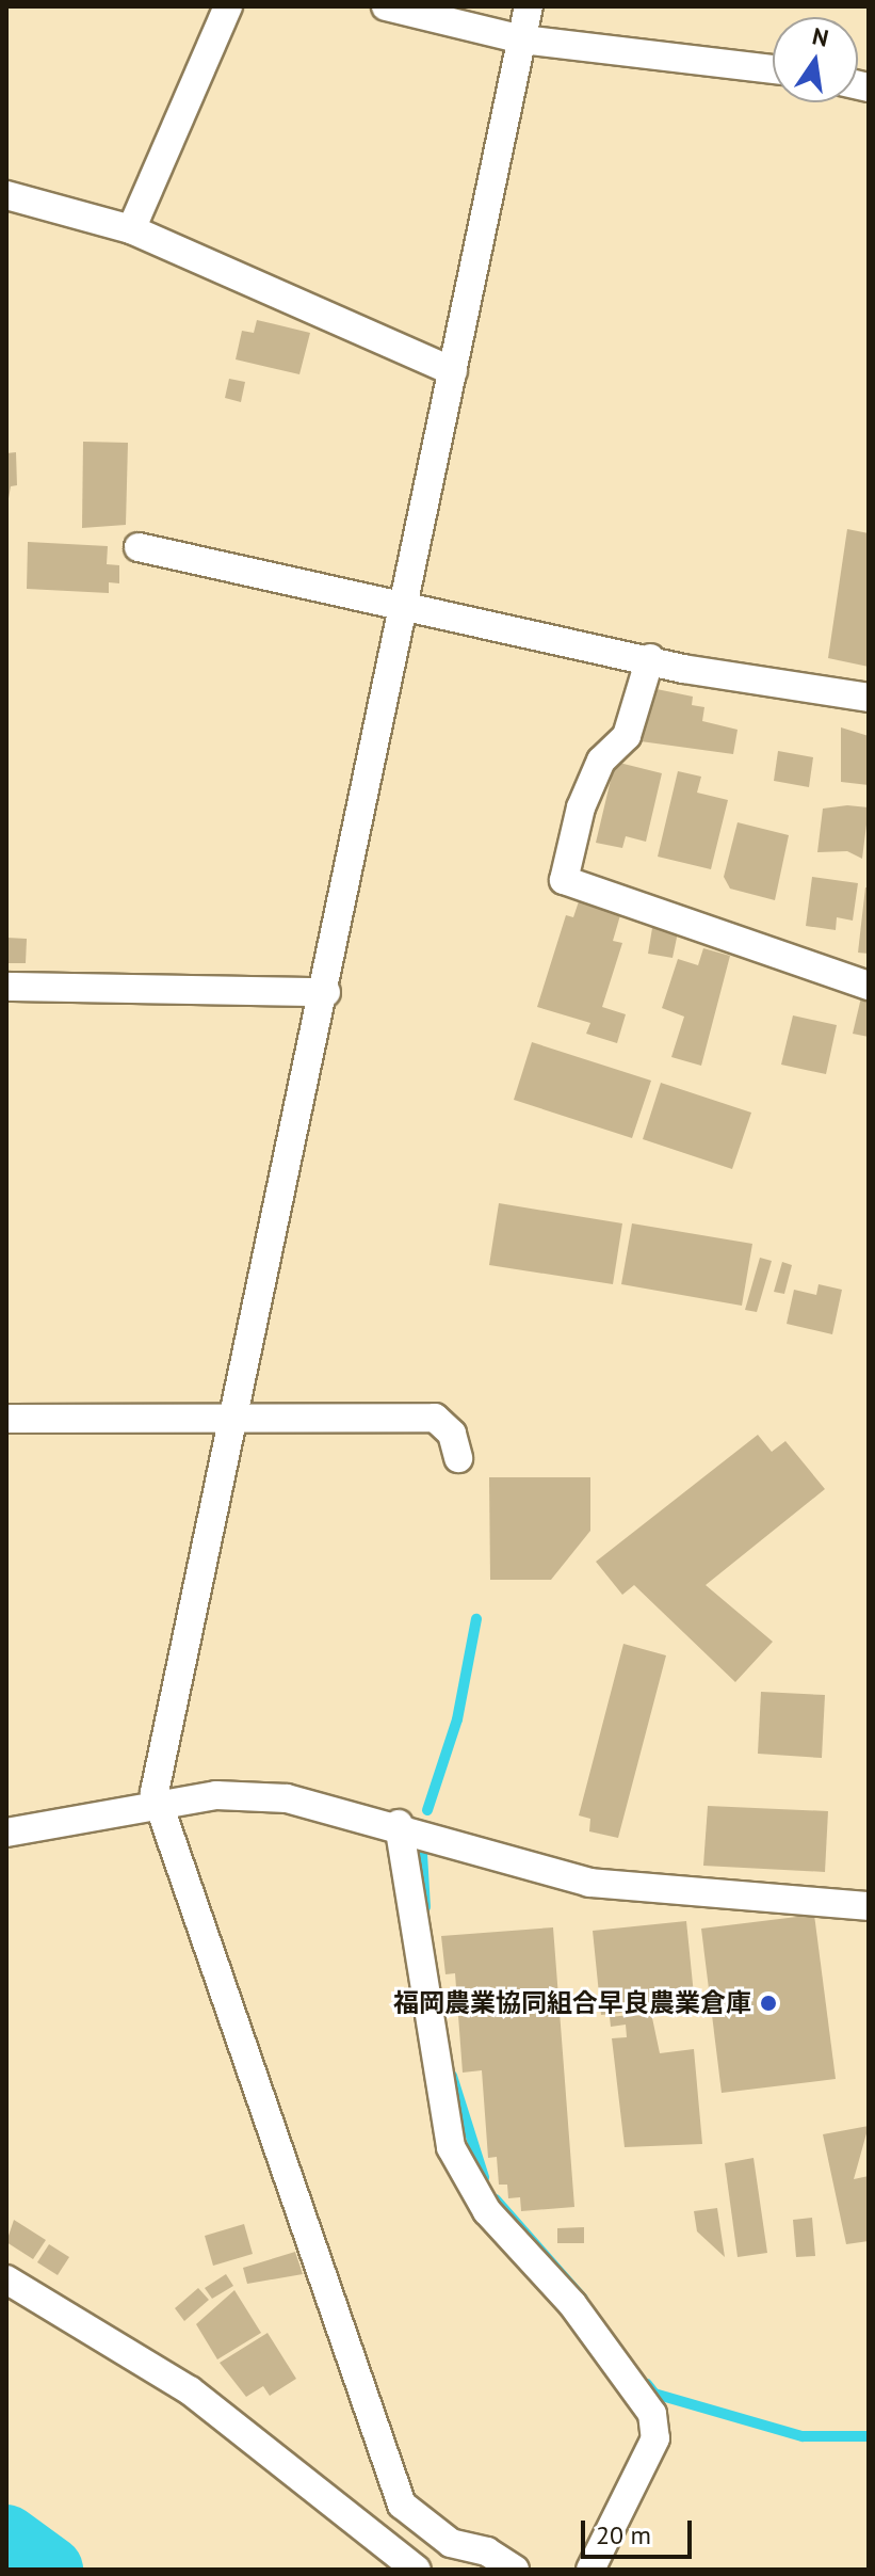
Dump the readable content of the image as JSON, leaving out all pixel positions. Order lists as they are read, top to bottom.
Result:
{
  "places": ["福岡農業協同組合早良農業倉庫"],
  "scale_bar": "20 m",
  "north": "top"
}
